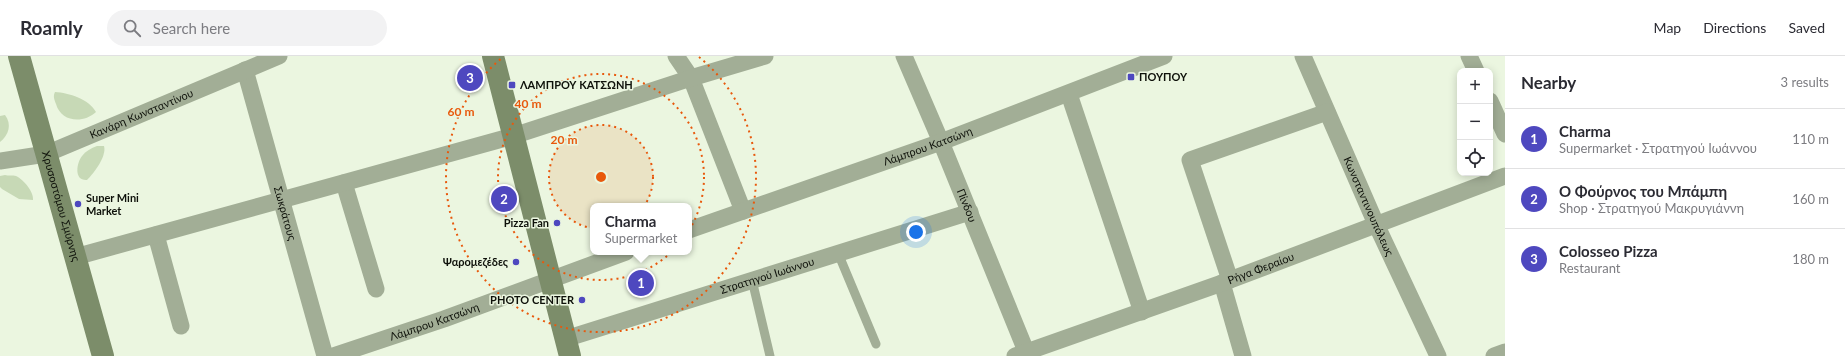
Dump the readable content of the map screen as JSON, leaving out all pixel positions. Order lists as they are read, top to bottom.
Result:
{
  "streets": {
    "main road": ["Χρυσοστόμου Σμύρνης"],
    "street": [
      "Κανάρη Κωνσταντίνου",
      "Λάμπρου Κατσώνη",
      "Πίνδου",
      "Κωνσταντινουπόλεως",
      "Σωκράτους",
      "Ρήγα Φεραίου",
      "Στρατηγού Ιωάννου"
    ]
  },
  "crossings": [
    ["Κανάρη Κωνσταντίνου", "Χρυσοστόμου Σμύρνης"],
    ["Κανάρη Κωνσταντίνου", "Σωκράτους"],
    ["Λάμπρου Κατσώνη", "Πίνδου"],
    ["Πίνδου", "Ρήγα Φεραίου"],
    ["Πίνδου", "Στρατηγού Ιωάννου"],
    ["Κωνσταντινουπόλεως", "Ρήγα Φεραίου"]
  ],
  "places": {
    "transit": ["ΠΟΥΠΟΥ", "ΛΑΜΠΡΟΥ ΚΑΤΣΏΝΗ"],
    "other": [
      "Super Mini Market",
      "Pizza Fan",
      "Ψαρομεζέδες",
      "PHOTO CENTER"
    ]
  },
  "page": {
    "header": "Roamly",
    "search": "Search here",
    "nav": ["Map", "Directions", "Saved"],
    "heading": ["Nearby", "3 results"],
    "pins": ["3", "2", "1"],
    "map_buttons": ["+", "−"],
    "list": [
      {
        "mark": "1",
        "name": "Charma",
        "note": "Supermarket · Στρατηγού Ιωάννου",
        "value": "110 m"
      },
      {
        "mark": "2",
        "name": "Ο Φούρνος του Μπάμπη",
        "note": "Shop · Στρατηγού Μακρυγιάννη",
        "value": "160 m"
      },
      {
        "mark": "3",
        "name": "Colosseo Pizza",
        "note": "Restaurant",
        "value": "180 m"
      }
    ],
    "popup": ["Charma", "Supermarket"]
  },
  "rings": ["40 m", "60 m", "20 m"]
}
